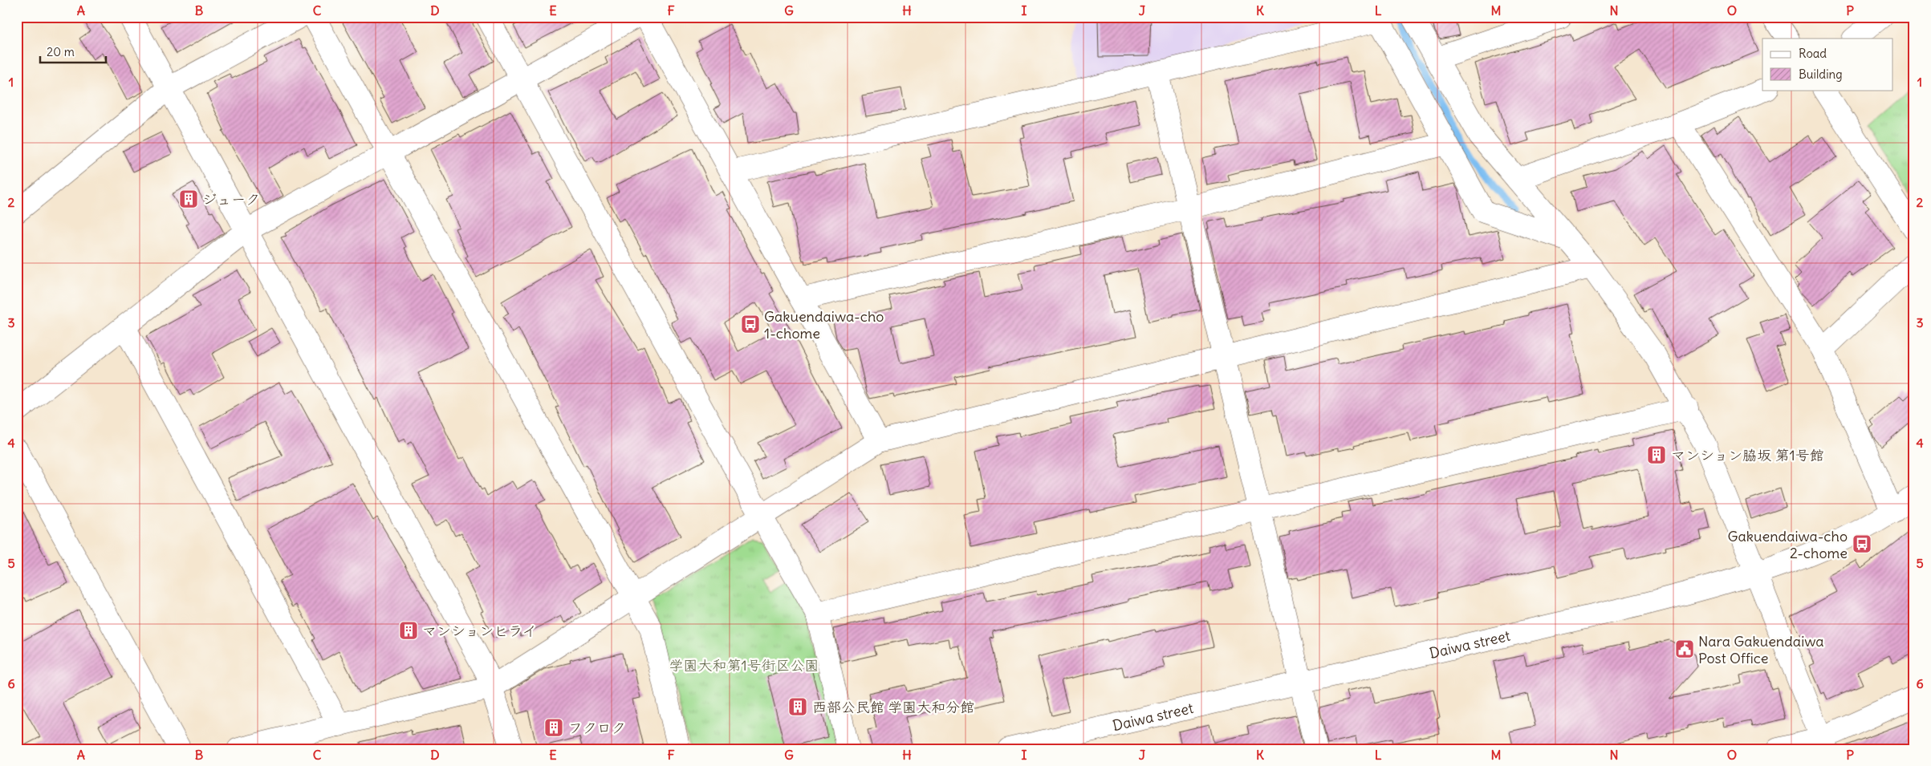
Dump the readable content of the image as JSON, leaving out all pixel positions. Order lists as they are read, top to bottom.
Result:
{
  "streets": {
    "street": ["Daiwa street"]
  },
  "parks": ["学園大和第1号街区公園"],
  "places": {
    "building": [
      "ジューク",
      "マンション脇坂 第1号館",
      "マンションヒライ",
      "西部公民館 学園大和分館",
      "フクロク"
    ],
    "bus stop": ["Gakuendaiwa-cho 1-chome", "Gakuendaiwa-cho 2-chome"],
    "public building": ["Nara Gakuendaiwa Post Office"]
  },
  "legend": ["Road", "Building"],
  "scale_bar": "20 m",
  "grid": {
    "columns": [
      "A",
      "B",
      "C",
      "D",
      "E",
      "F",
      "G",
      "H",
      "I",
      "J",
      "K",
      "L",
      "M",
      "N",
      "O",
      "P"
    ],
    "rows": [
      "1",
      "2",
      "3",
      "4",
      "5",
      "6"
    ]
  }
}
